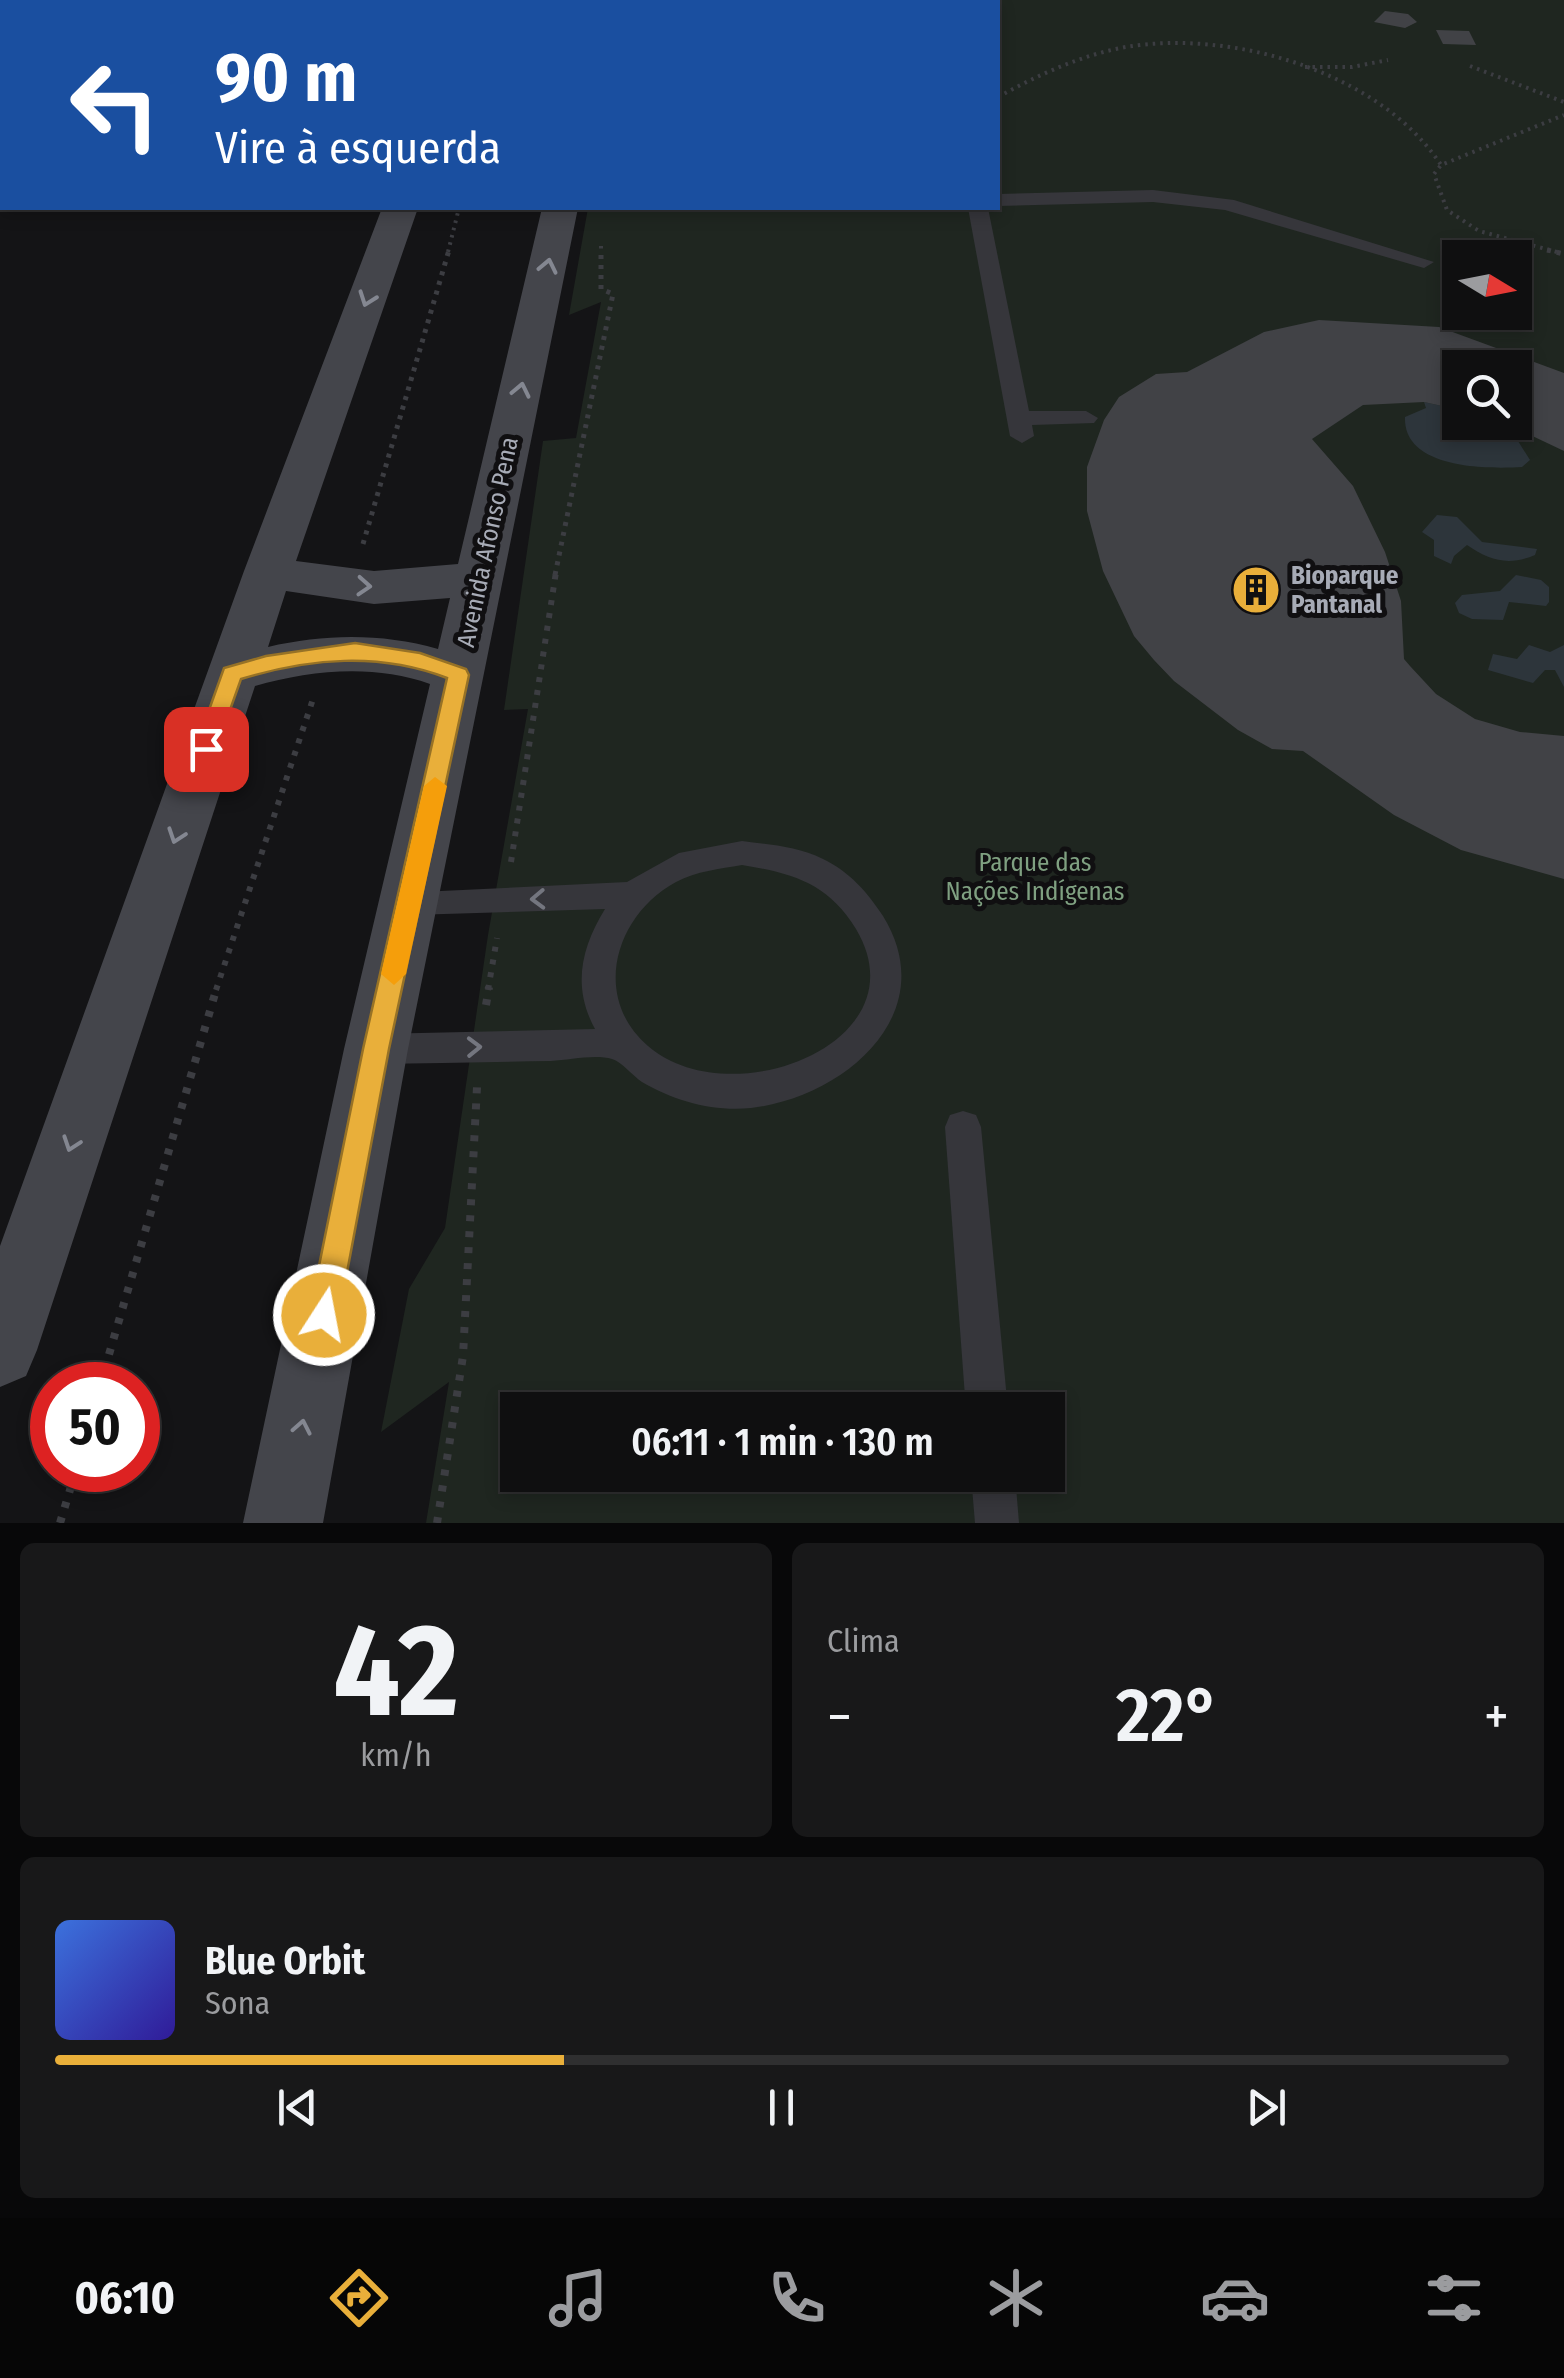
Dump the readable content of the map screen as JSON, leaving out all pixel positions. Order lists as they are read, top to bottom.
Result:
{
  "streets": {
    "main road": ["Avenida Afonso Pena"]
  },
  "parks": ["Parque das Nações Indígenas"],
  "places": {
    "building": ["Bioparque Pantanal"]
  },
  "north": "right",
  "page": {
    "turn": ["90 m", "Vire à esquerda"],
    "limit": "50",
    "trip": "06:11 · 1 min · 130 m",
    "tile": [
      ["42", "km/h"],
      "Clima"
    ],
    "heat": ["−", "22°", "+"],
    "song": ["Blue Orbit", "Sona"],
    "tabs": "06:10"
  }
}
